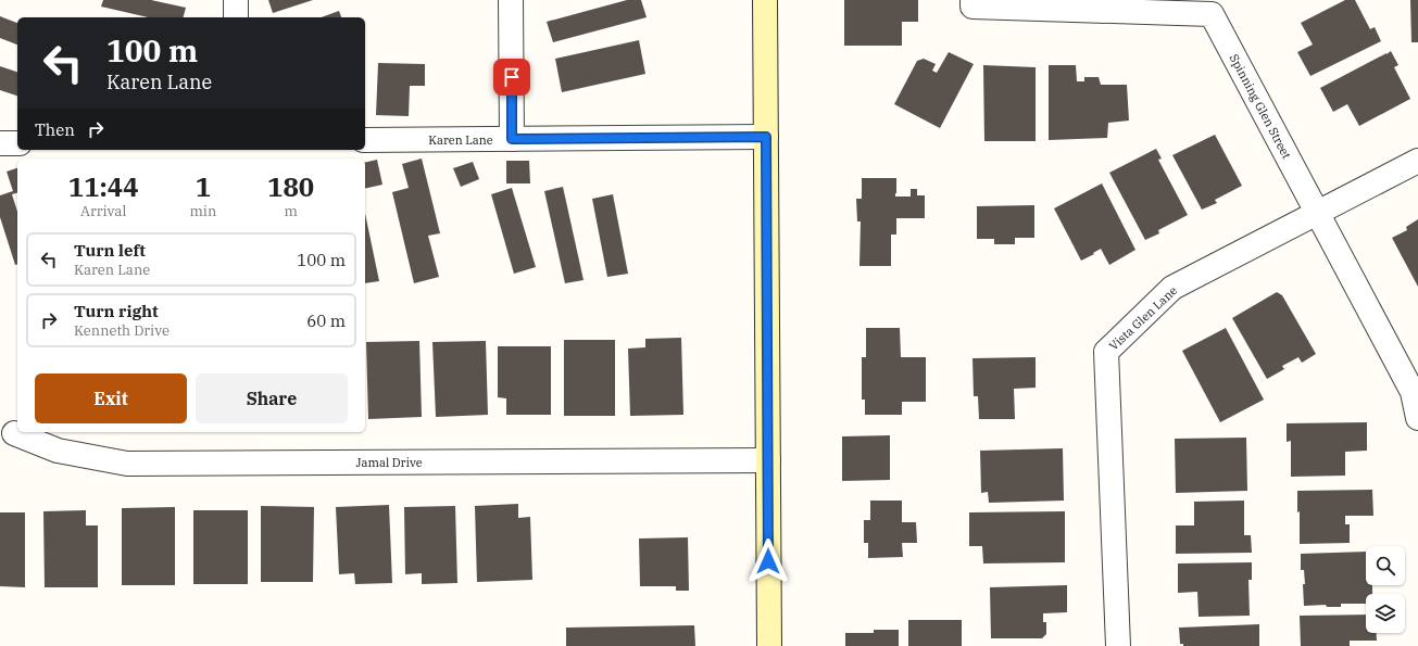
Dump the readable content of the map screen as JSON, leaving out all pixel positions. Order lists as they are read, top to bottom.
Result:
{
  "streets": {
    "street": [
      "Spinning Glen Street",
      "Karen Lane",
      "Vista Glen Lane",
      "Jamal Drive"
    ]
  },
  "crossings": [
    ["Spinning Glen Street", "Vista Glen Lane"]
  ],
  "page": {
    "turn": ["100 m", "Karen Lane"],
    "then": "Then",
    "eta": [
      "11:44",
      "Arrival",
      "1",
      "min",
      "180",
      "m"
    ],
    "list": [
      {
        "name": "Turn left",
        "note": "Karen Lane",
        "value": "100 m"
      },
      {
        "name": "Turn right",
        "note": "Kenneth Drive",
        "value": "60 m"
      }
    ],
    "buttons": ["Exit", "Share"]
  }
}
